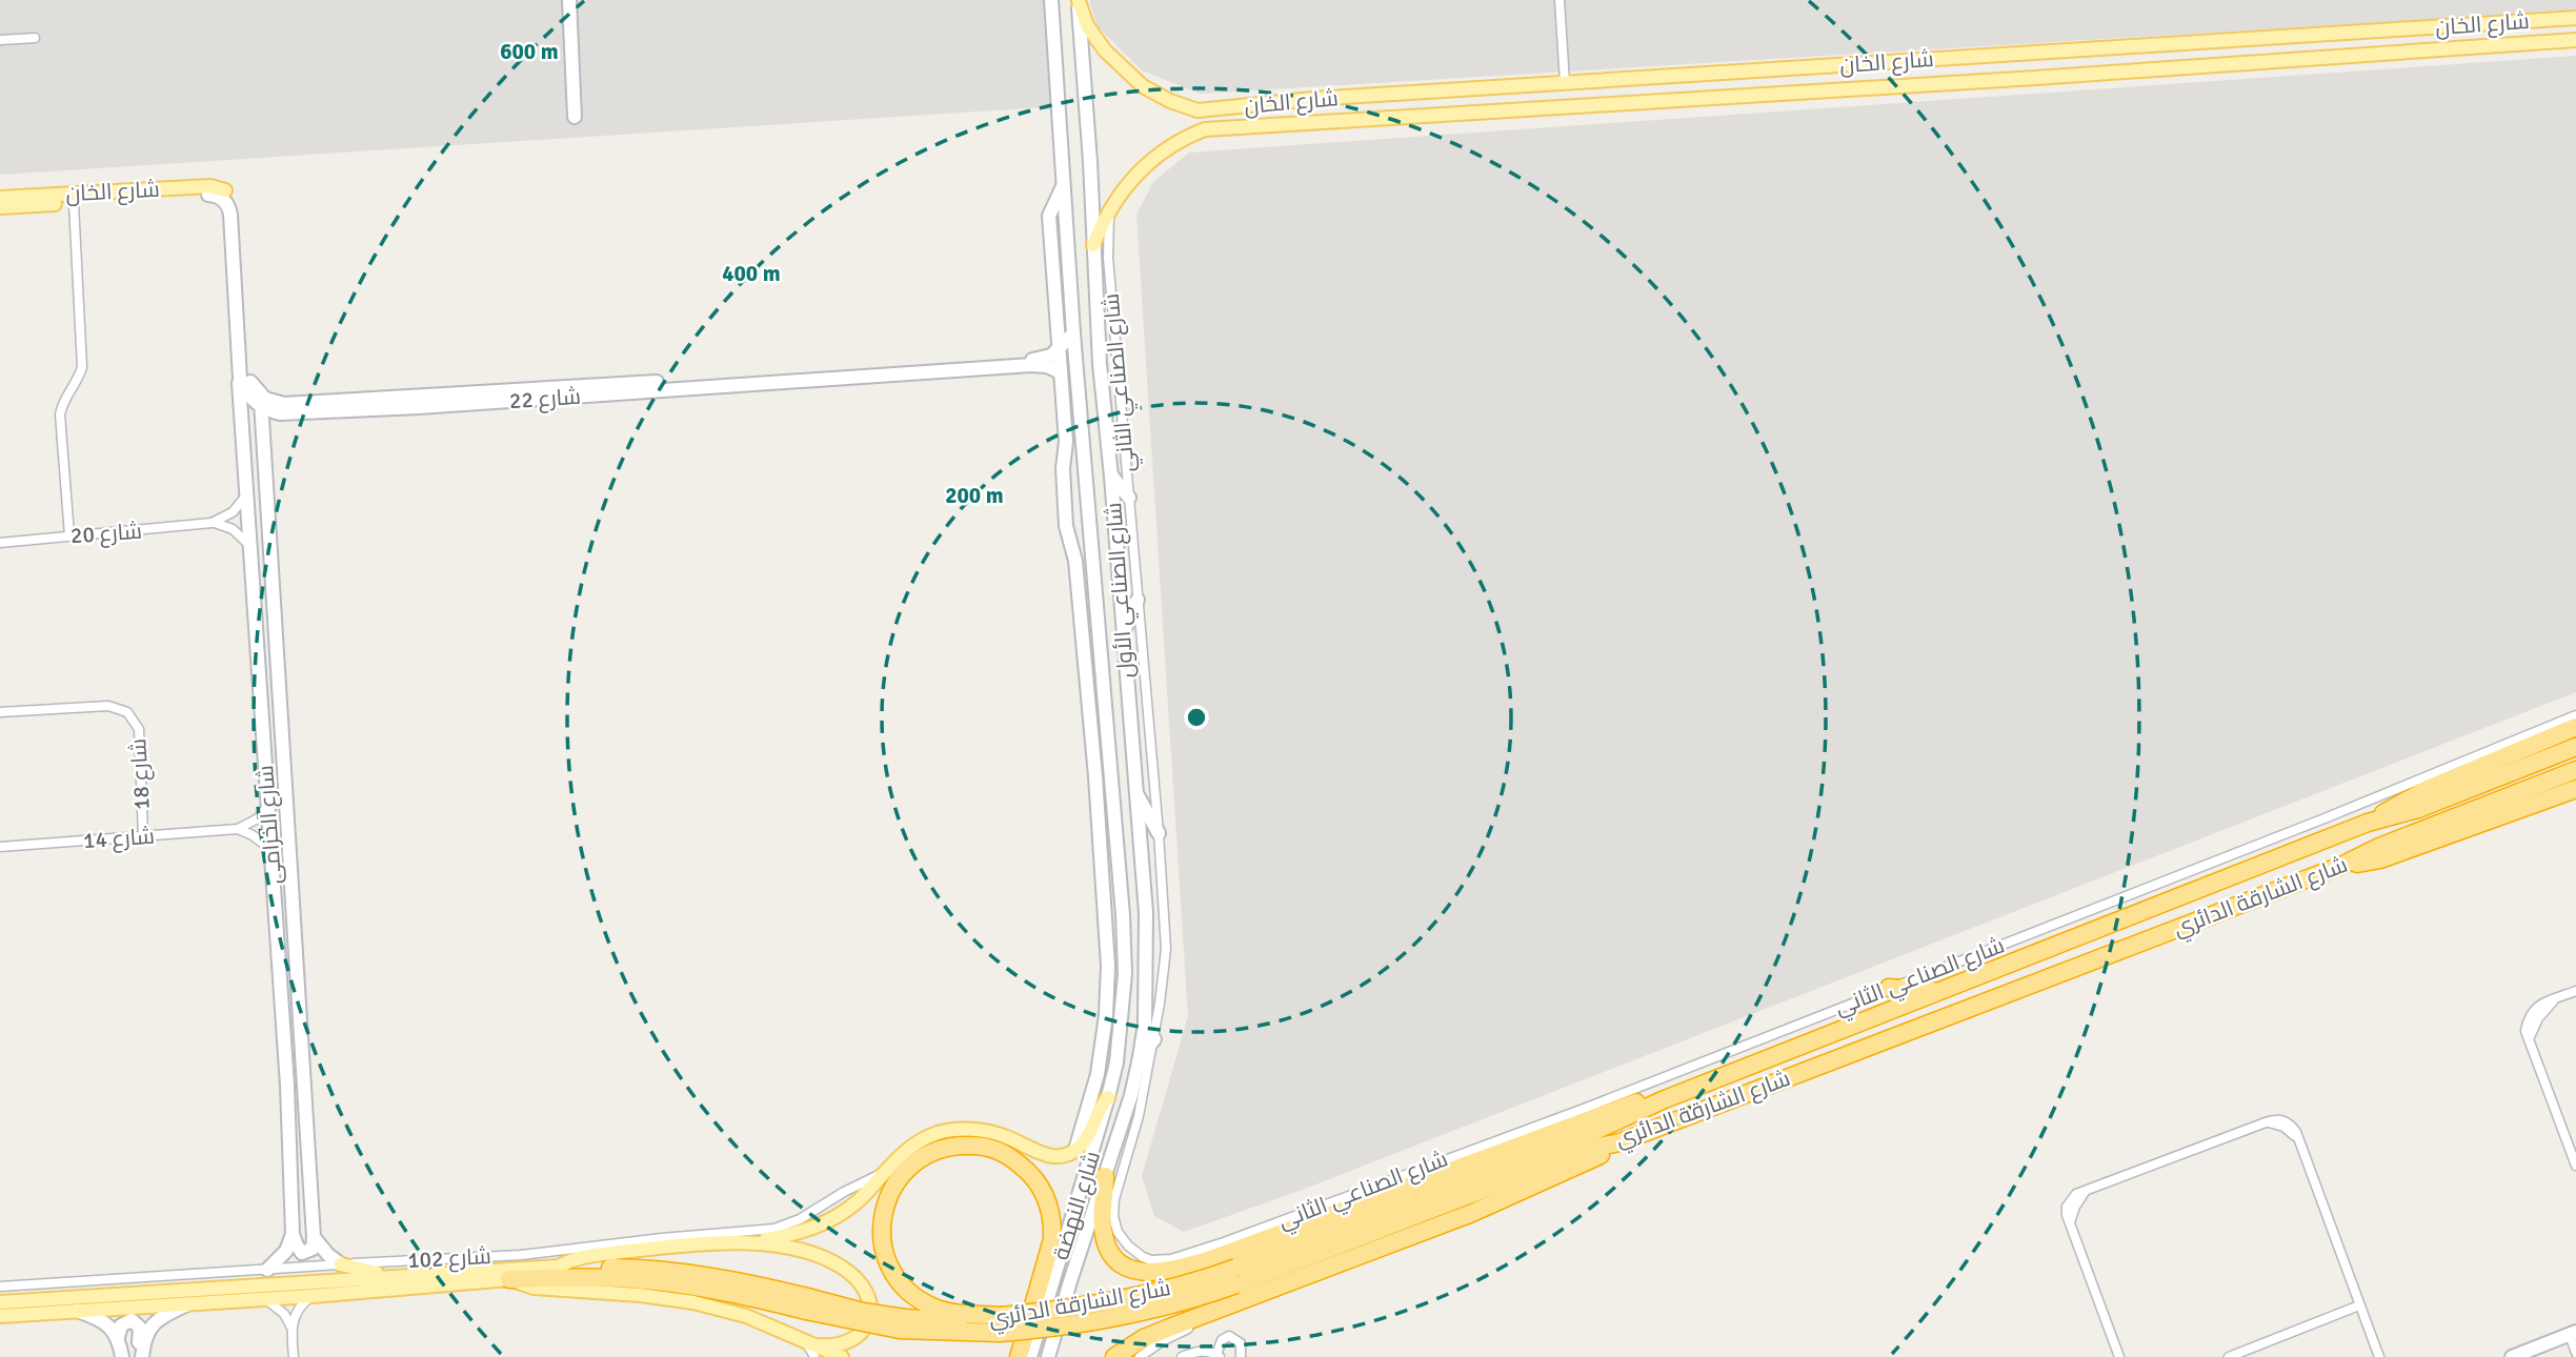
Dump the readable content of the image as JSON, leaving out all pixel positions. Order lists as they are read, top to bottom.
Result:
{
  "streets": {
    "highway": ["شارع الشارقة الدائري", "شارع 102"],
    "main road": ["شارع الخان"],
    "street": [
      "شارع الصناعي الثاني",
      "شارع 22",
      "شارع 20",
      "شارع الصناعي الأول",
      "شارع 18",
      "شارع الخزامى",
      "شارع 14",
      "شارع النهضة"
    ]
  },
  "crossings": [
    ["شارع الخان", "شارع الصناعي الثاني"],
    ["شارع الخان", "شارع الصناعي الأول"],
    ["شارع 22", "شارع الخزامى"],
    ["شارع الصناعي الأول", "شارع النهضة"],
    ["شارع 18", "شارع 14"],
    ["شارع الشارقة الدائري", "شارع 102"]
  ],
  "rings": ["600 m", "400 m", "200 m"]
}
